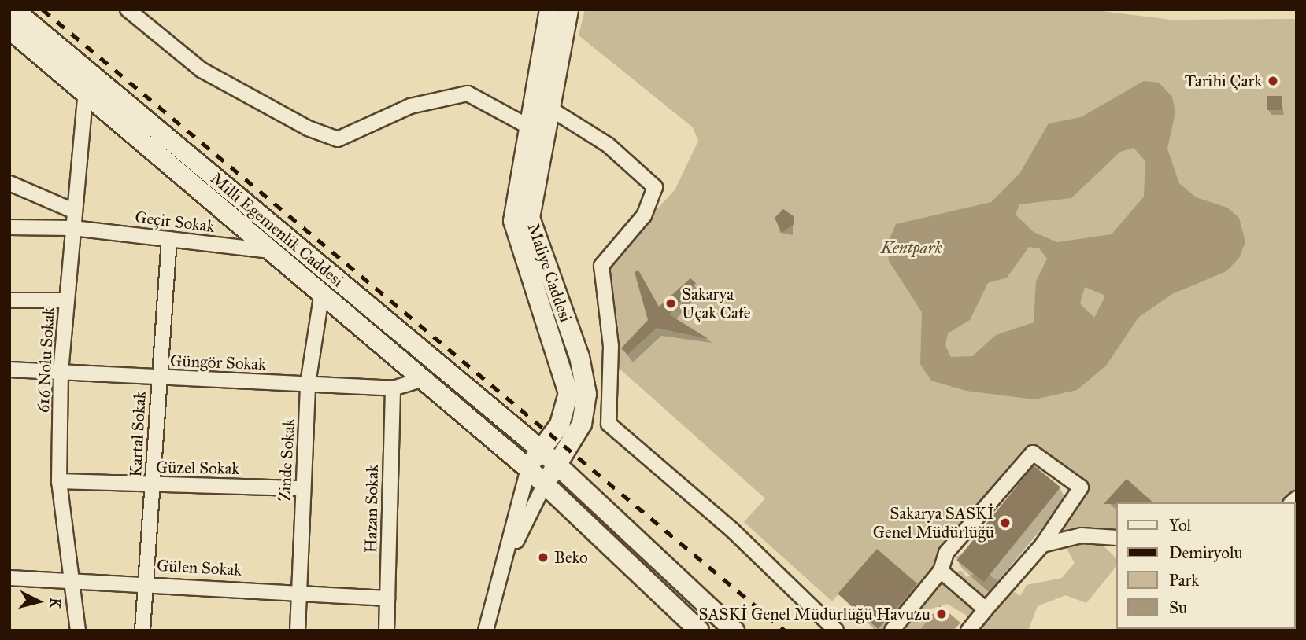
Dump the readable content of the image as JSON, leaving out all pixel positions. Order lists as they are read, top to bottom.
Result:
{
  "streets": {
    "main road": ["Milli Egemenlik Caddesi", "Maliye Caddesi"],
    "street": [
      "Geçit Sokak",
      "616 Nolu Sokak",
      "Güngör Sokak",
      "Kartal Sokak",
      "Zinde Sokak",
      "Güzel Sokak",
      "Hazan Sokak",
      "Gülen Sokak"
    ]
  },
  "crossings": [
    ["Geçit Sokak", "Milli Egemenlik Caddesi"],
    ["Geçit Sokak", "616 Nolu Sokak"],
    ["Geçit Sokak", "Kartal Sokak"],
    ["Milli Egemenlik Caddesi", "Maliye Caddesi"],
    ["Milli Egemenlik Caddesi", "616 Nolu Sokak"],
    ["Milli Egemenlik Caddesi", "Güngör Sokak"],
    ["Milli Egemenlik Caddesi", "Zinde Sokak"],
    ["616 Nolu Sokak", "Güngör Sokak"],
    ["616 Nolu Sokak", "Güzel Sokak"],
    ["616 Nolu Sokak", "Gülen Sokak"],
    ["Güngör Sokak", "Kartal Sokak"],
    ["Güngör Sokak", "Zinde Sokak"],
    ["Güngör Sokak", "Hazan Sokak"],
    ["Kartal Sokak", "Güzel Sokak"],
    ["Kartal Sokak", "Gülen Sokak"],
    ["Zinde Sokak", "Güzel Sokak"],
    ["Zinde Sokak", "Gülen Sokak"],
    ["Hazan Sokak", "Gülen Sokak"]
  ],
  "parks": ["Kentpark"],
  "places": [
    "Tarihi Çark",
    "Sakarya Uçak Cafe",
    "Sakarya SASKİ Genel Müdürlüğü",
    "Beko",
    "SASKİ Genel Müdürlüğü Havuzu"
  ],
  "legend": [
    "Yol",
    "Demiryolu",
    "Park",
    "Su"
  ],
  "north": "right"
}
